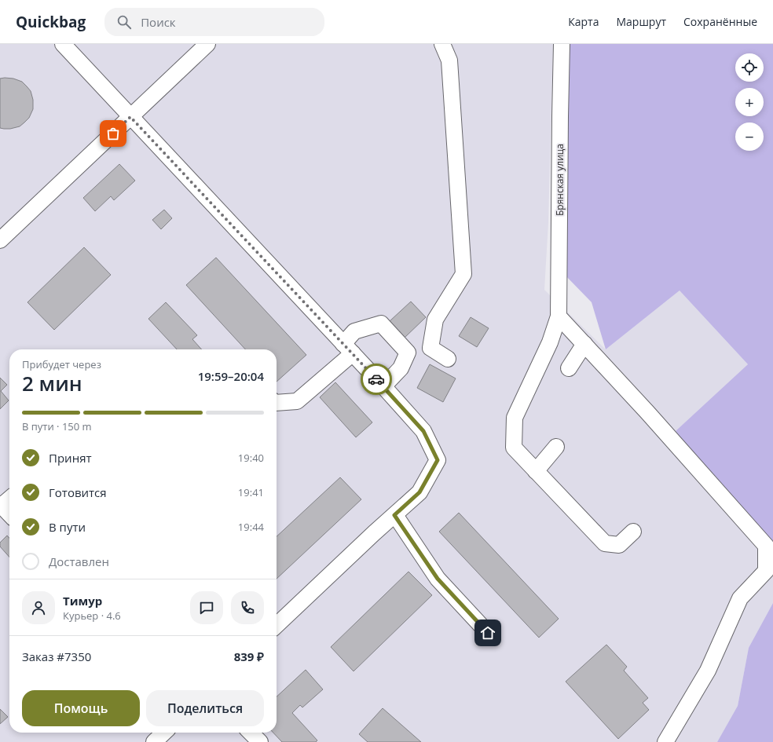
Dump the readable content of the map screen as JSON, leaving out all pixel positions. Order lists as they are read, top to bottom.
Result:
{
  "streets": {
    "street": ["Брянская улица"]
  },
  "page": {
    "header": "Quickbag",
    "search": "Поиск",
    "nav": ["Карта", "Маршрут", "Сохранённые"],
    "map_buttons": ["+", "−"],
    "heading": ["2 мин", "Прибудет через", "19:59–20:04"],
    "panel": [
      "Тимур",
      "Курьер · 4.6",
      "Заказ #7350",
      "839 ₽"
    ],
    "bar": "В пути · 150 m",
    "list": [
      ["Принят", "19:40"],
      ["Готовится", "19:41"],
      ["В пути", "19:44"],
      "Доставлен"
    ],
    "buttons": ["Помощь", "Поделиться"]
  }
}
